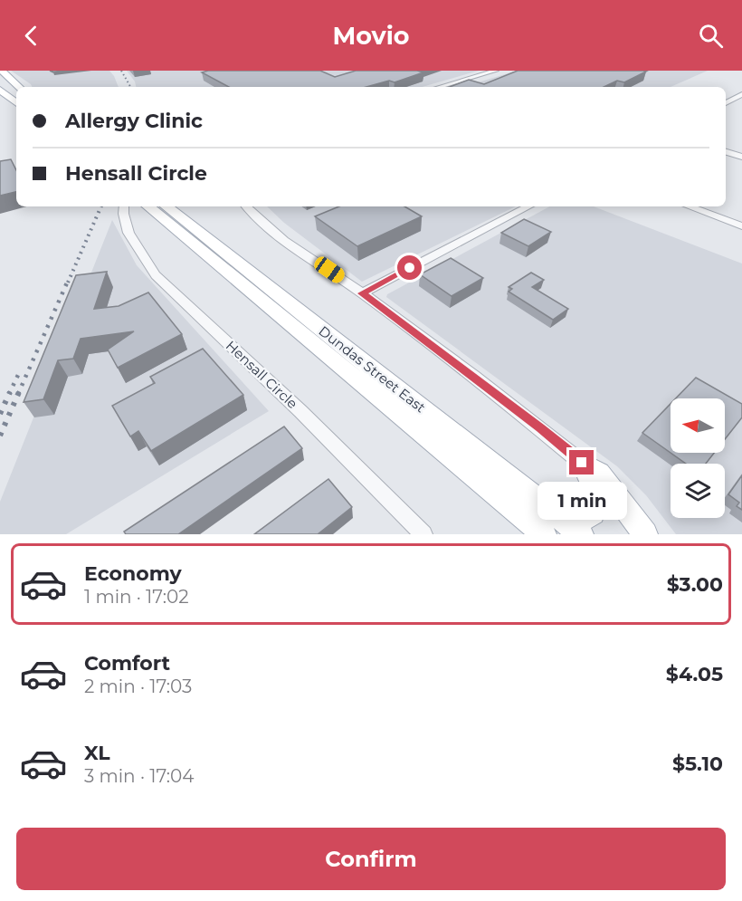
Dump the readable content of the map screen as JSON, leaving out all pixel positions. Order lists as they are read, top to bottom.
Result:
{
  "streets": {
    "main road": ["Dundas Street East"],
    "street": ["Hensall Circle"]
  },
  "north": "left",
  "page": {
    "header": "Movio",
    "banner": ["Allergy Clinic", "Hensall Circle"],
    "bubble": "1 min",
    "list": [
      {
        "name": "Economy",
        "note": "1 min · 17:02",
        "value": "$3.00"
      },
      {
        "name": "Comfort",
        "note": "2 min · 17:03",
        "value": "$4.05"
      },
      {
        "name": "XL",
        "note": "3 min · 17:04",
        "value": "$5.10"
      }
    ],
    "buttons": "Confirm"
  }
}
